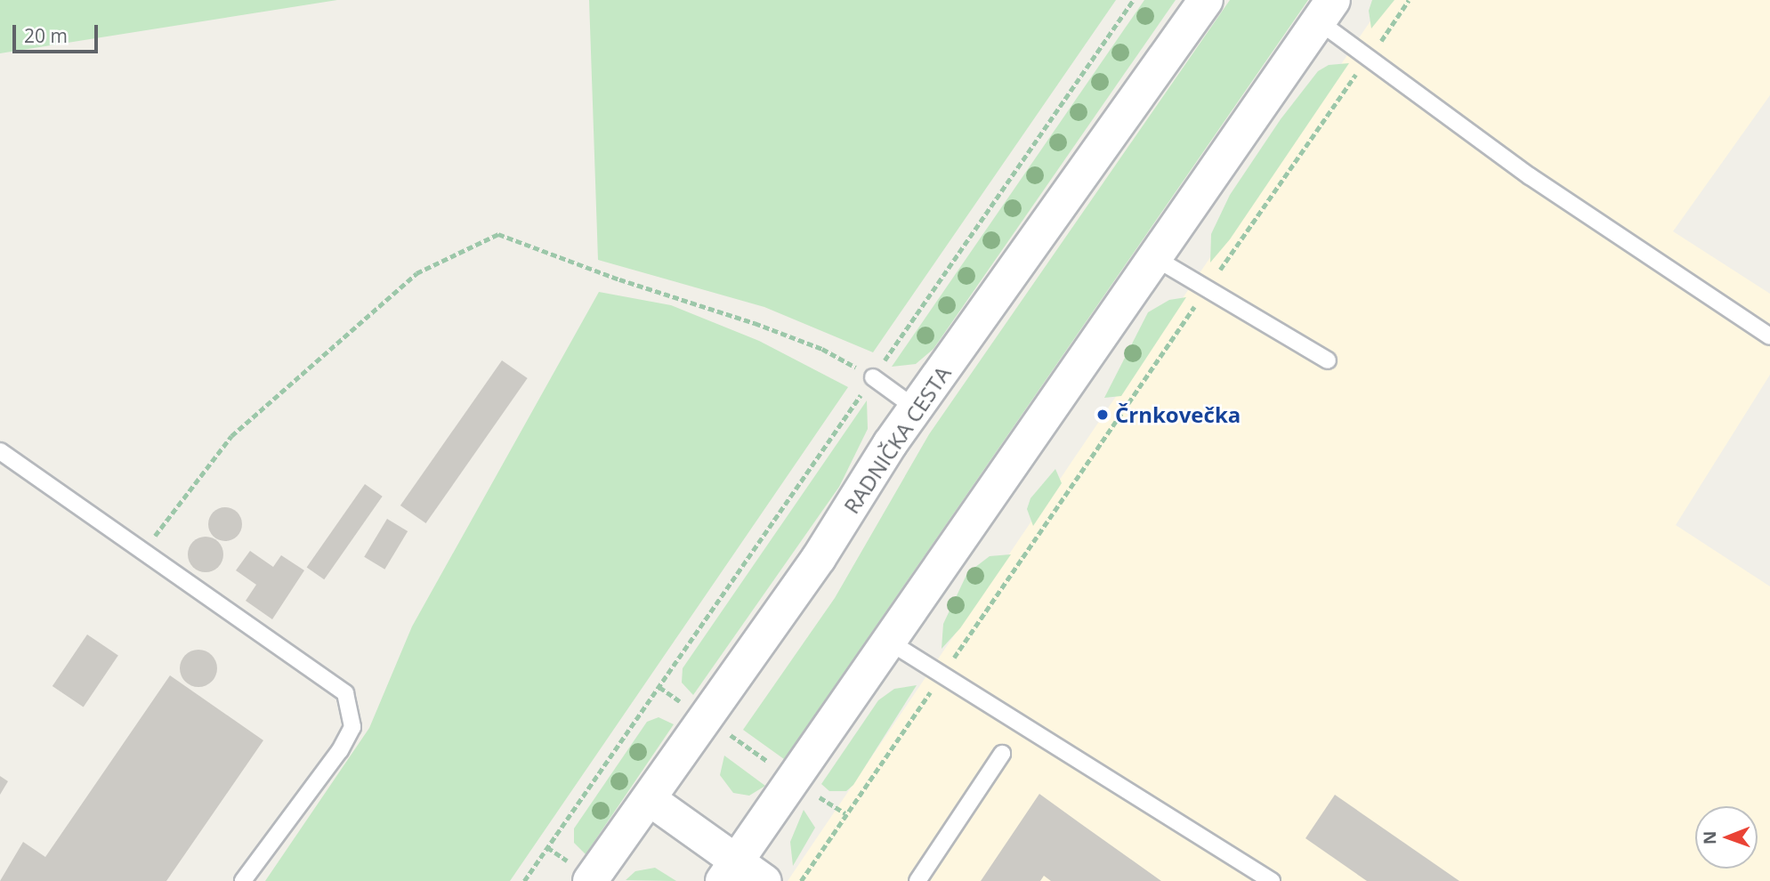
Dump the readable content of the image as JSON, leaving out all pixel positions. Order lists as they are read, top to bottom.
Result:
{
  "streets": {
    "main road": ["RADNIČKA CESTA"]
  },
  "places": ["Črnkovečka"],
  "scale_bar": "20 m",
  "north": "left"
}
